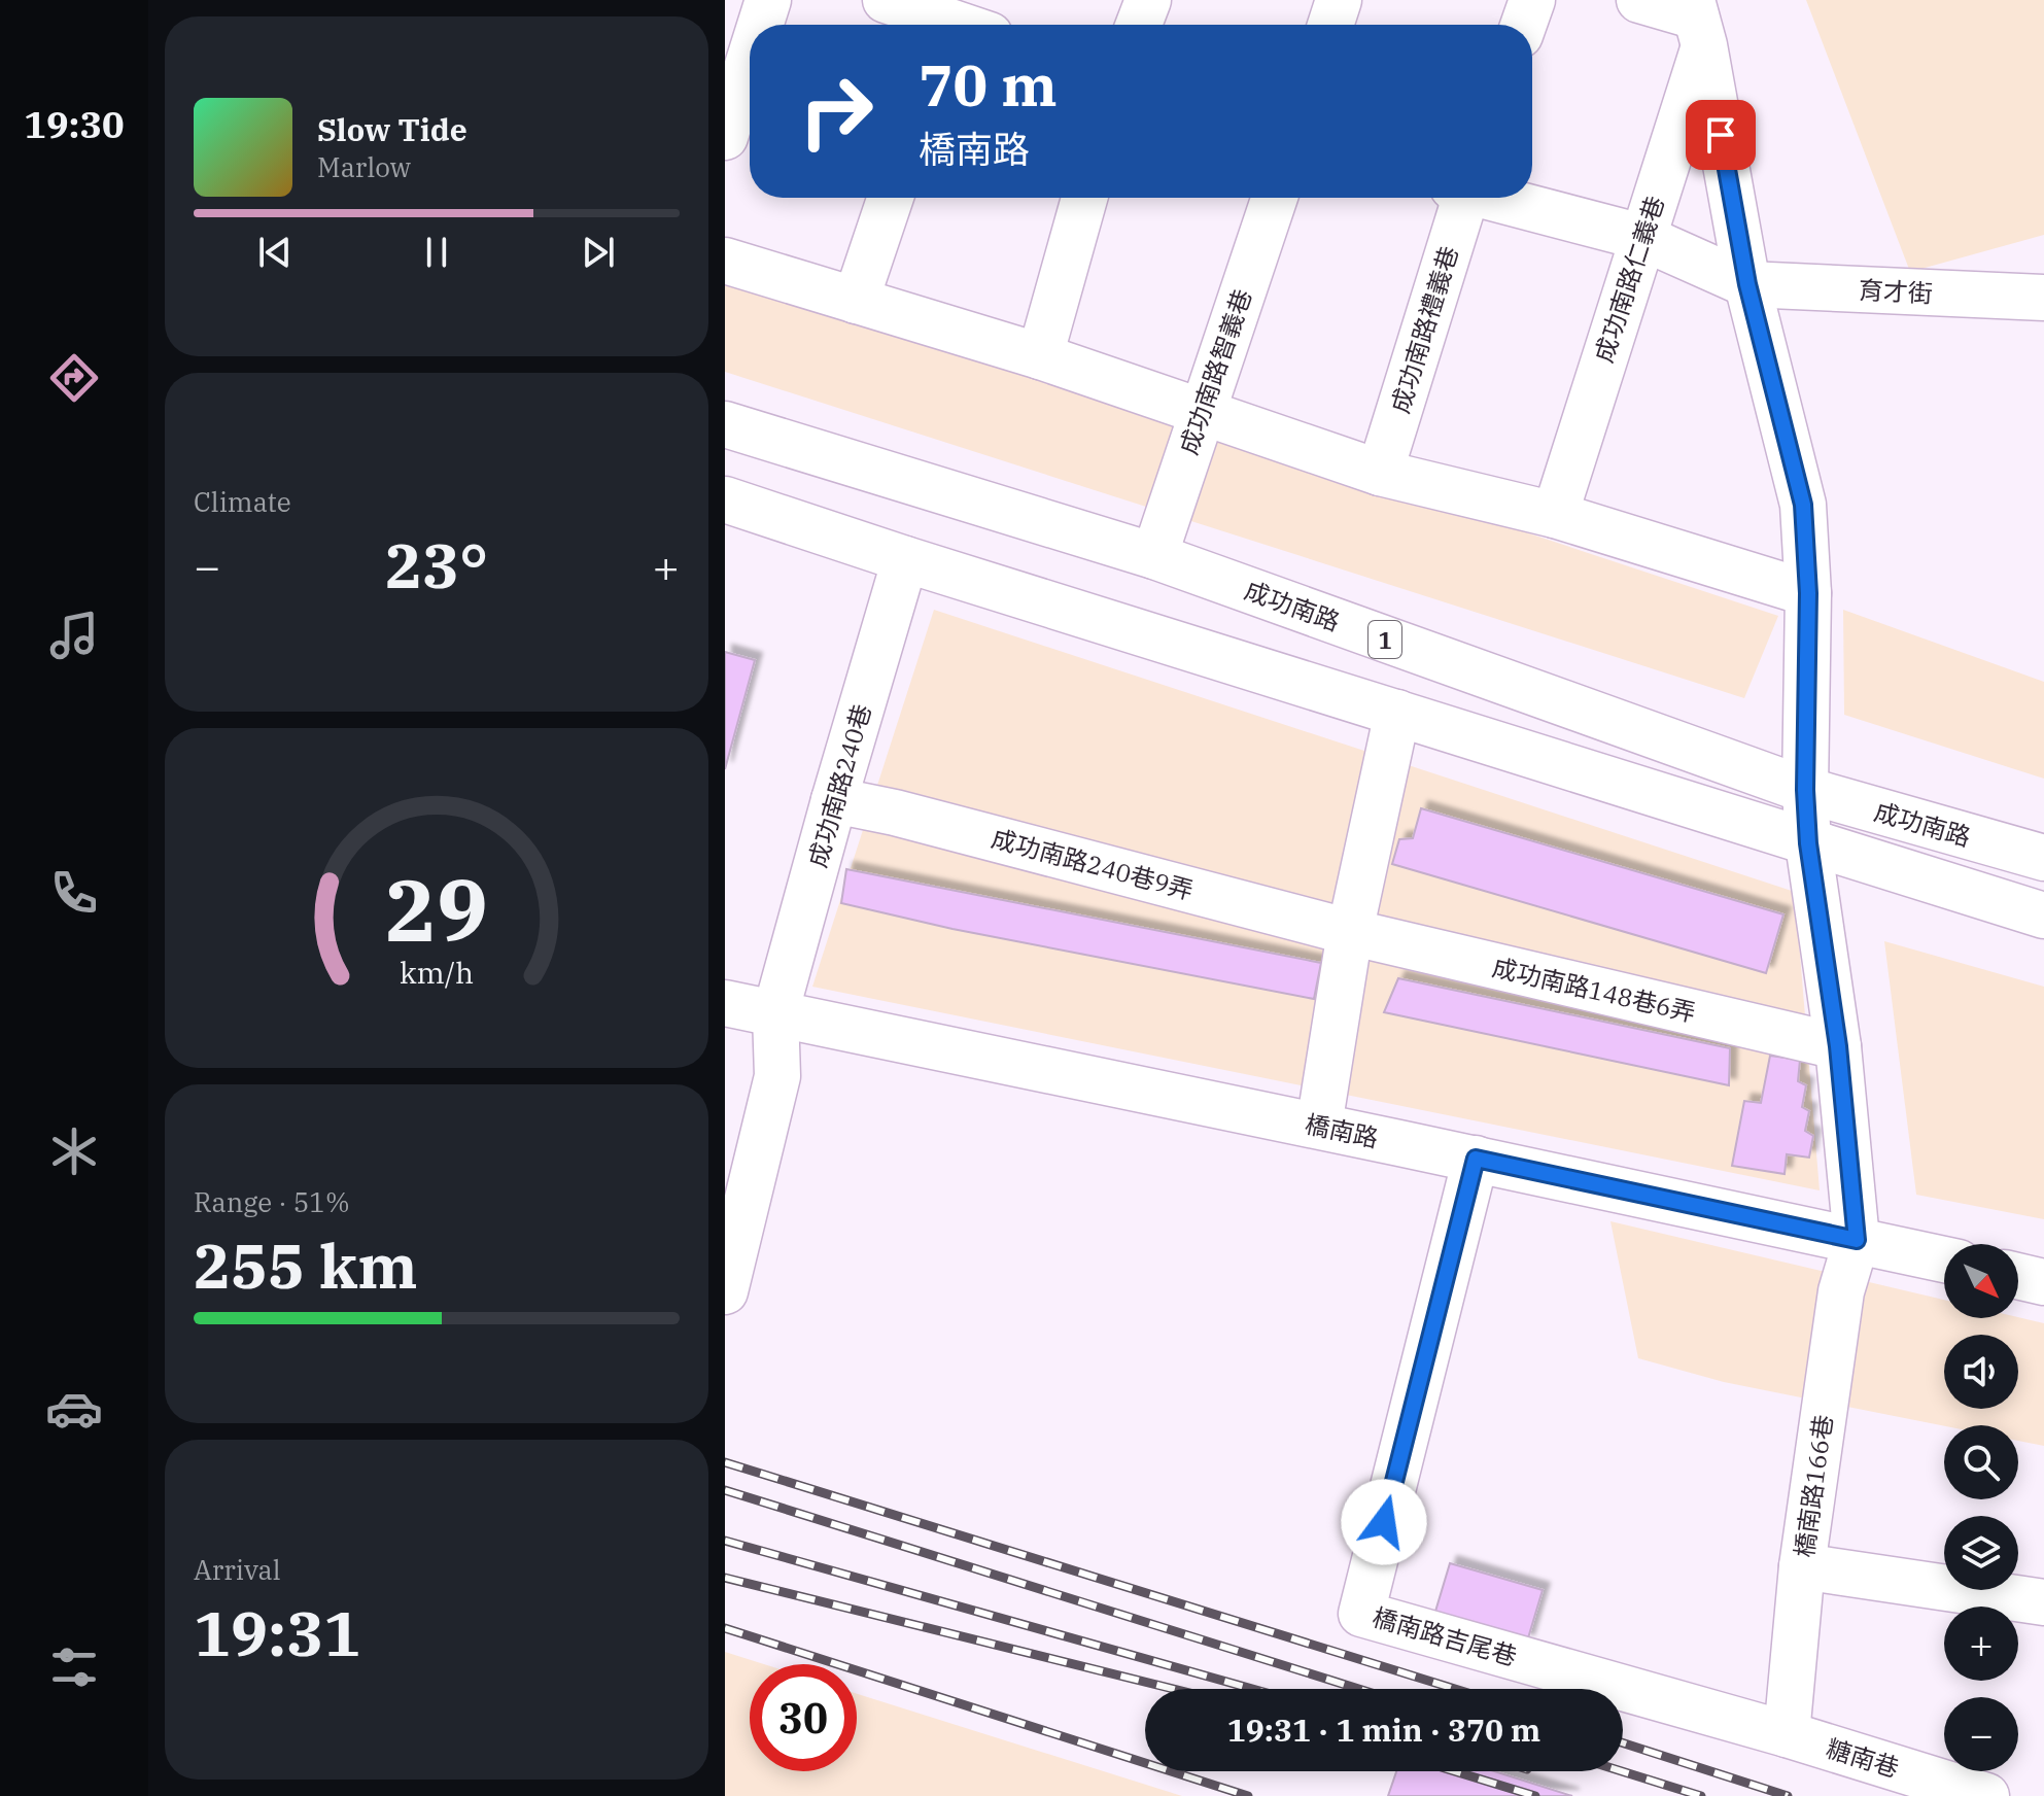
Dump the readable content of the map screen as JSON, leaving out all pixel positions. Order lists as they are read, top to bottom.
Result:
{
  "streets": {
    "street": [
      "成功南路仁義巷",
      "育才街",
      "成功南路禮義巷",
      "成功南路智義巷",
      "成功南路",
      "1",
      "成功南路240巷",
      "成功南路240巷9弄",
      "成功南路148巷6弄",
      "橋南路",
      "橋南路166巷",
      "橋南路吉尾巷",
      "糖南巷"
    ]
  },
  "crossings": [
    ["成功南路智義巷", "成功南路"],
    ["成功南路", "成功南路240巷"],
    ["成功南路240巷", "成功南路240巷9弄"],
    ["成功南路240巷", "橋南路"],
    ["成功南路240巷9弄", "成功南路148巷6弄"],
    ["橋南路", "橋南路166巷"],
    ["橋南路", "橋南路吉尾巷"],
    ["橋南路166巷", "橋南路吉尾巷"],
    ["橋南路166巷", "糖南巷"],
    ["橋南路吉尾巷", "糖南巷"]
  ],
  "north": "bottom right",
  "page": {
    "tabs": "19:30",
    "turn": ["70 m", "橋南路"],
    "song": ["Slow Tide", "Marlow"],
    "tile": [
      "Climate",
      ["Range · 51%", "255 km"],
      ["Arrival", "19:31"]
    ],
    "heat": ["−", "23°", "+"],
    "map_buttons": ["+", "−"],
    "limit": "30",
    "trip": "19:31 · 1 min · 370 m",
    "gauge": ["29", "km/h"]
  }
}
